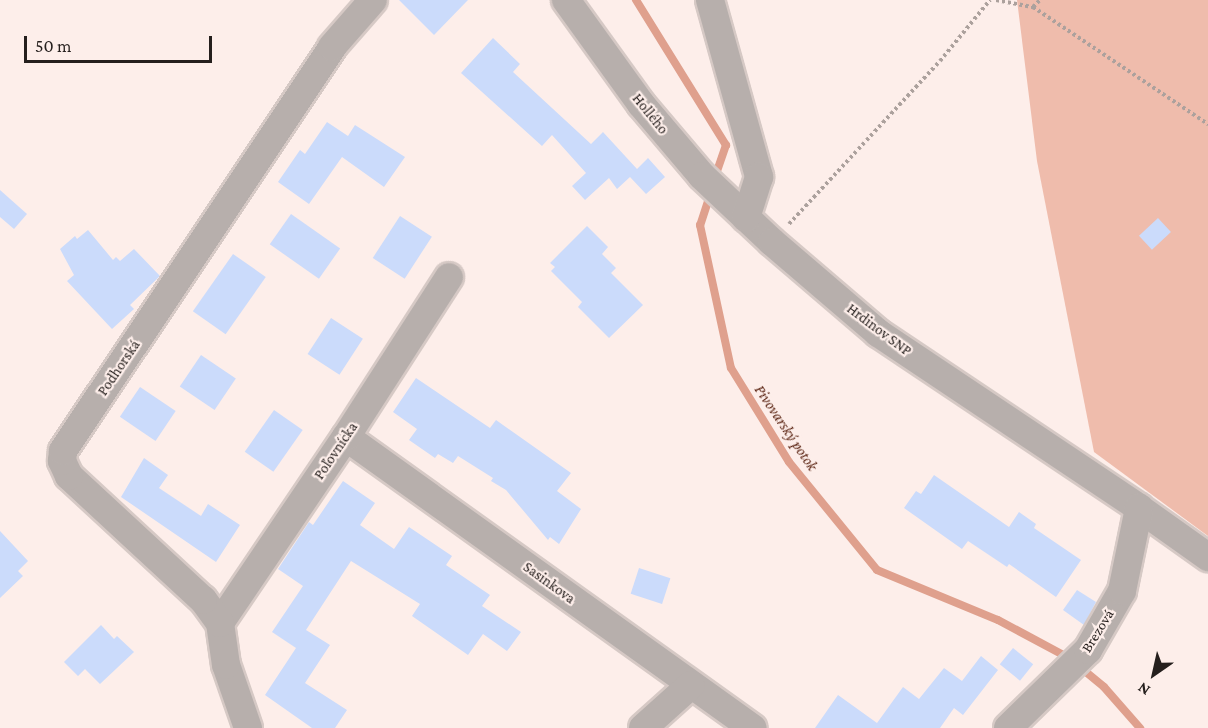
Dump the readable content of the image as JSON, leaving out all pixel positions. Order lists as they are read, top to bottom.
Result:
{
  "streets": {
    "street": [
      "Hollého",
      "Hrdinov SNP",
      "Podhorská",
      "Poľovnícka",
      "Sasinkova",
      "Brezová"
    ]
  },
  "crossings": [
    ["Hollého", "Hrdinov SNP"],
    ["Hrdinov SNP", "Brezová"],
    ["Podhorská", "Poľovnícka"],
    ["Poľovnícka", "Sasinkova"]
  ],
  "water": ["Pivovarský potok"],
  "scale_bar": "50 m",
  "north": "bottom left"
}
